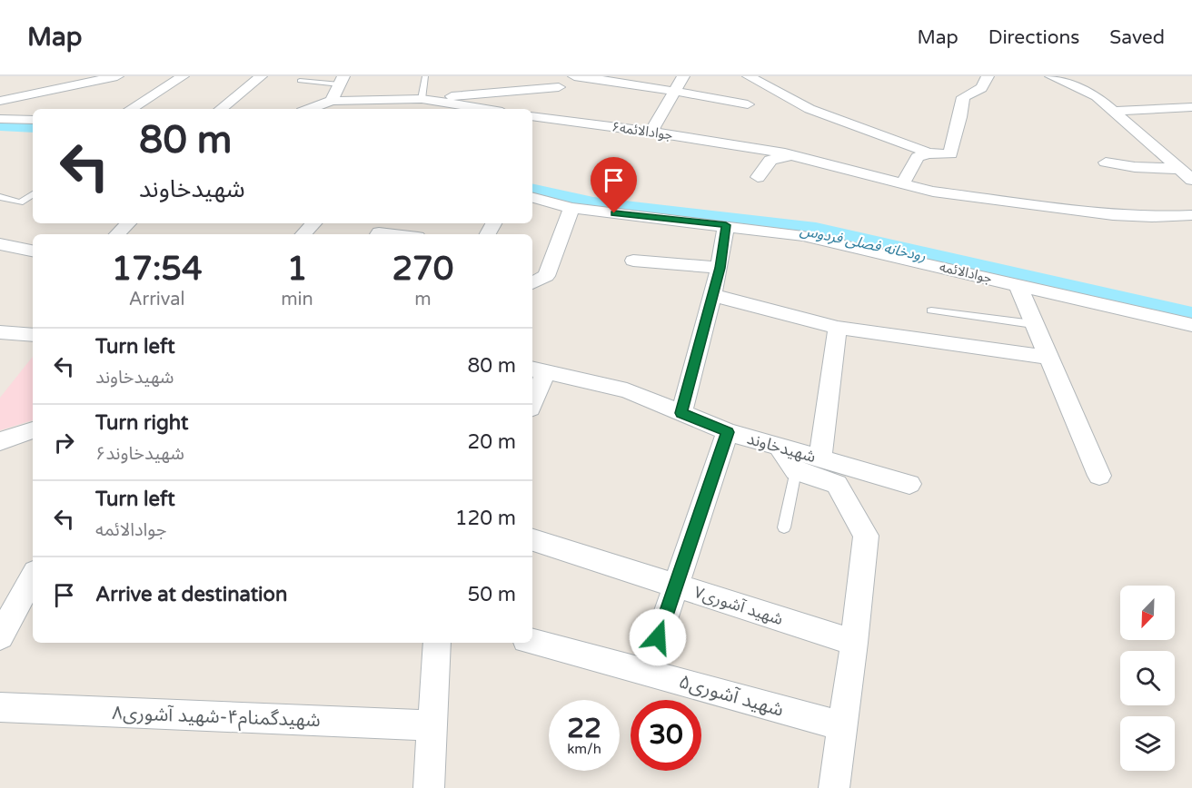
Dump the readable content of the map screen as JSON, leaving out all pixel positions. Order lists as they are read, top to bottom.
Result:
{
  "streets": {
    "street": [
      "جوادالائمه۶",
      "جوادالائمه",
      "شهیدخاوند",
      "شهید آشوری۷",
      "شهید آشوری۵",
      "شهیدگمنام۴-شهید آشوری۸"
    ]
  },
  "water": ["رودخانه فصلی فردوس"],
  "north": "bottom left",
  "page": {
    "header": "Map",
    "nav": ["Map", "Directions", "Saved"],
    "turn": ["80 m", "شهیدخاوند"],
    "eta": [
      "17:54",
      "Arrival",
      "1",
      "min",
      "270",
      "m"
    ],
    "list": [
      {
        "name": "Turn left",
        "note": "شهیدخاوند",
        "value": "80 m"
      },
      {
        "name": "Turn right",
        "note": "شهیدخاوند۶",
        "value": "20 m"
      },
      {
        "name": "Turn left",
        "note": "جوادالائمه",
        "value": "120 m"
      },
      {
        "name": "Arrive at destination",
        "value": "50 m"
      }
    ],
    "speed": "22 km/h",
    "limit": "30"
  }
}
